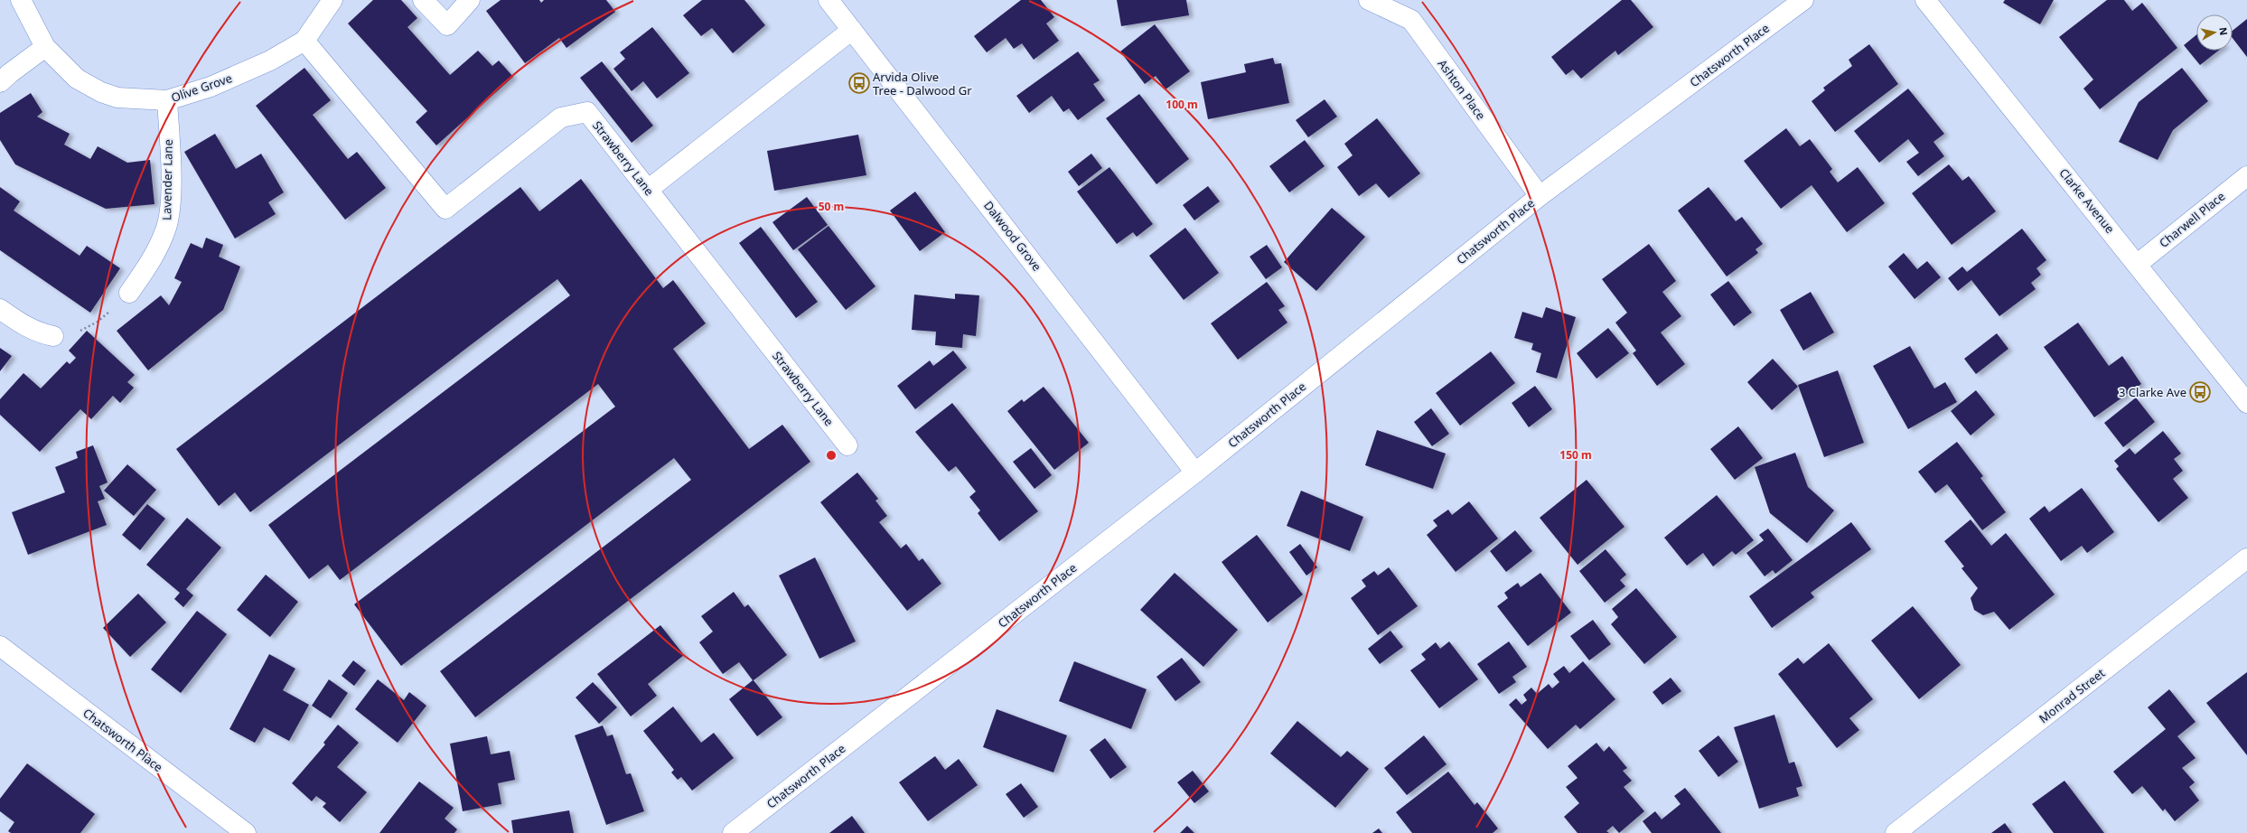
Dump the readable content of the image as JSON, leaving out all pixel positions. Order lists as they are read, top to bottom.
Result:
{
  "streets": {
    "street": [
      "Chatsworth Place",
      "Olive Grove",
      "Ashton Place",
      "Strawberry Lane",
      "Lavender Lane",
      "Clarke Avenue",
      "Charwell Place",
      "Dalwood Grove",
      "Monrad Street"
    ]
  },
  "crossings": [
    ["Chatsworth Place", "Ashton Place"],
    ["Chatsworth Place", "Dalwood Grove"],
    ["Olive Grove", "Strawberry Lane"],
    ["Olive Grove", "Lavender Lane"],
    ["Clarke Avenue", "Charwell Place"]
  ],
  "places": {
    "bus stop": ["Arvida Olive Tree - Dalwood Gr", "3 Clarke Ave"]
  },
  "north": "right",
  "rings": ["100 m", "50 m", "150 m"]
}
